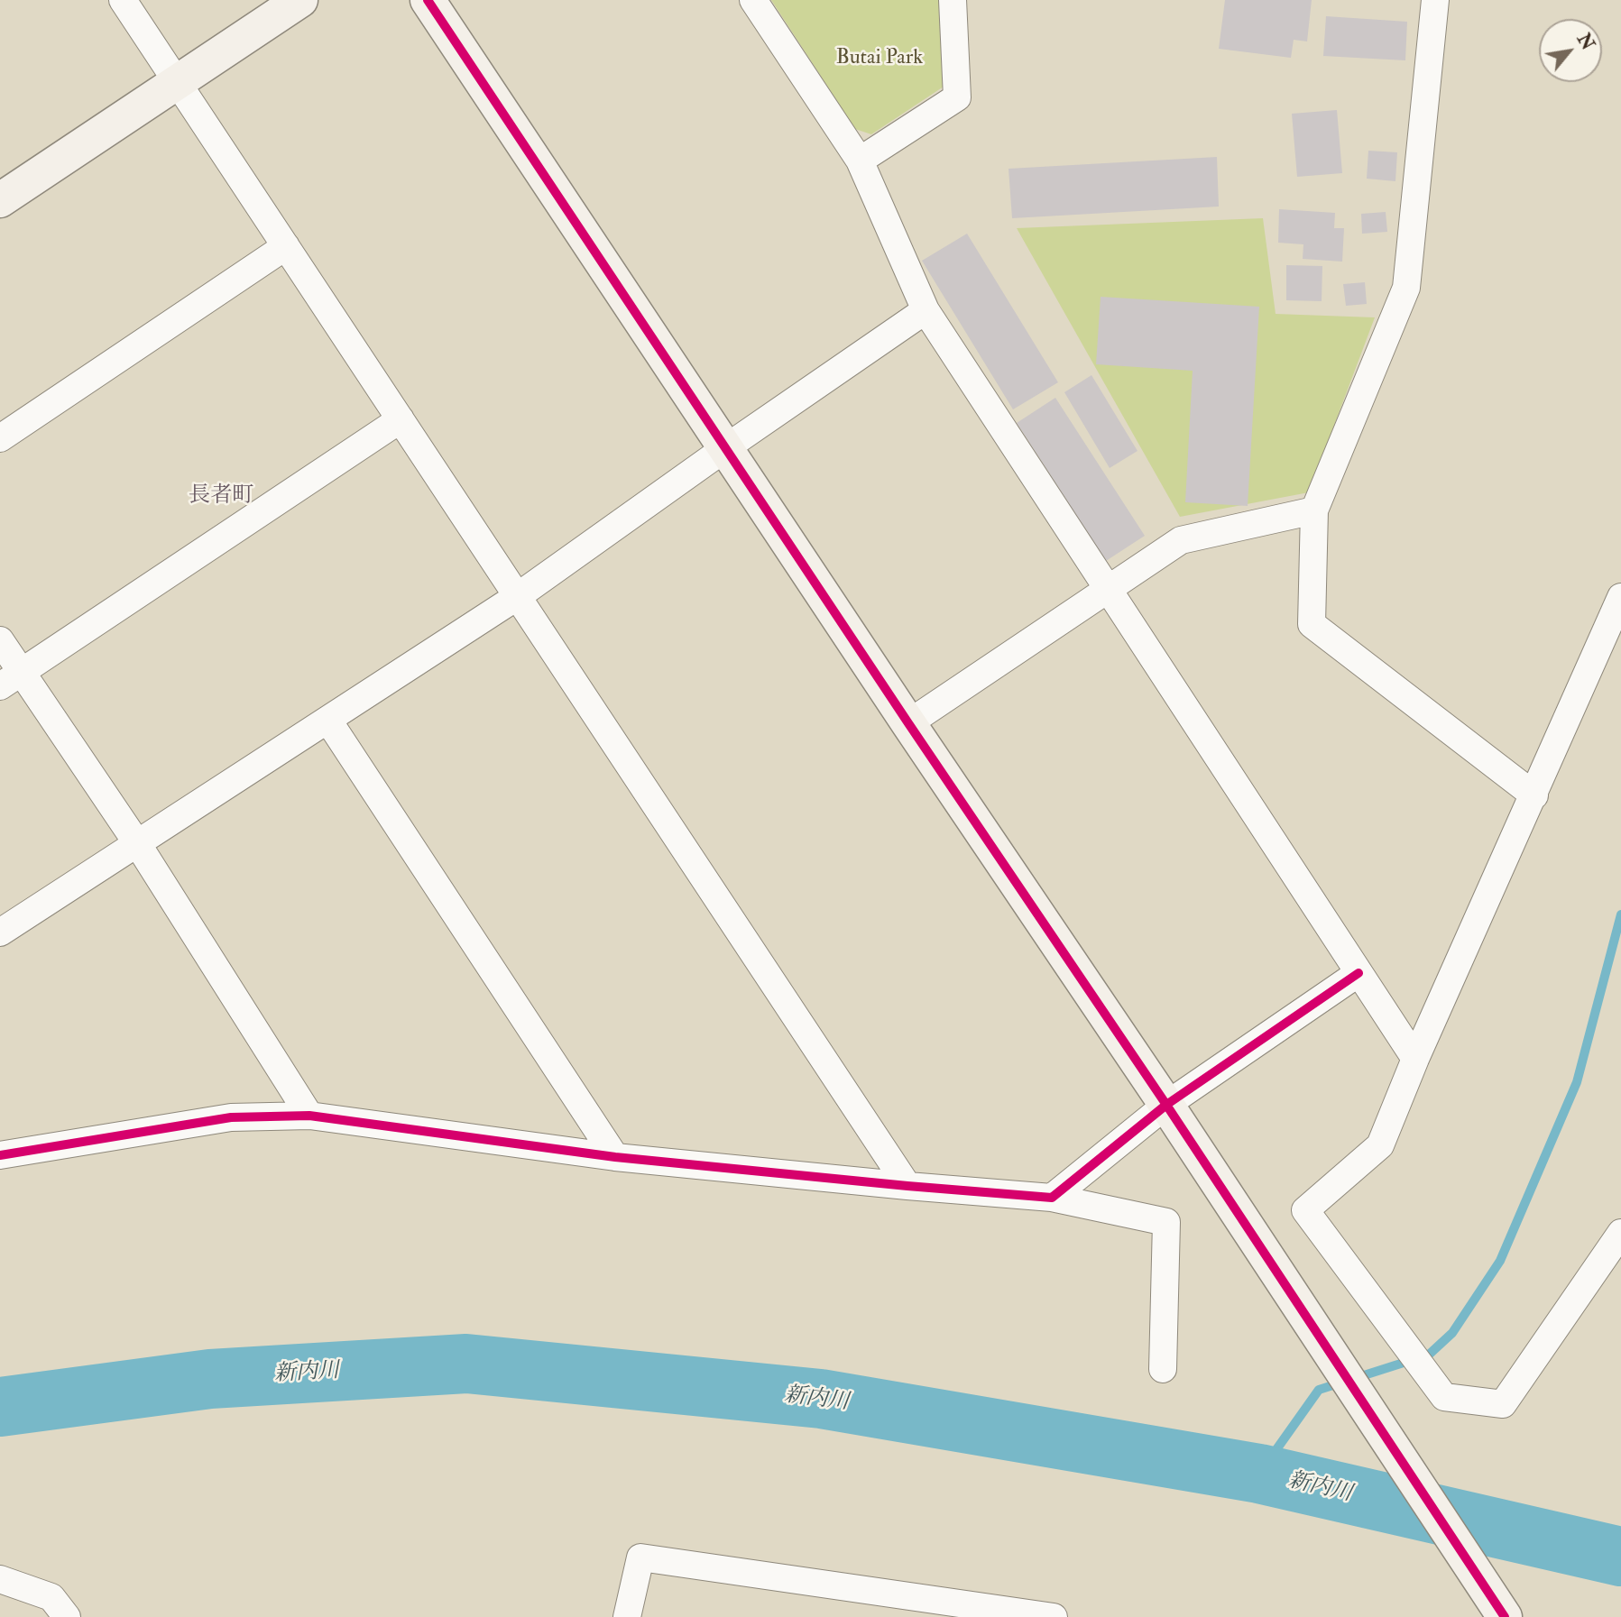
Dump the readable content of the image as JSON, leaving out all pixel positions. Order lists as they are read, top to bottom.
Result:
{
  "districts": ["長者町"],
  "water": ["新内川"],
  "parks": ["Butai Park"],
  "north": "top right"
}
